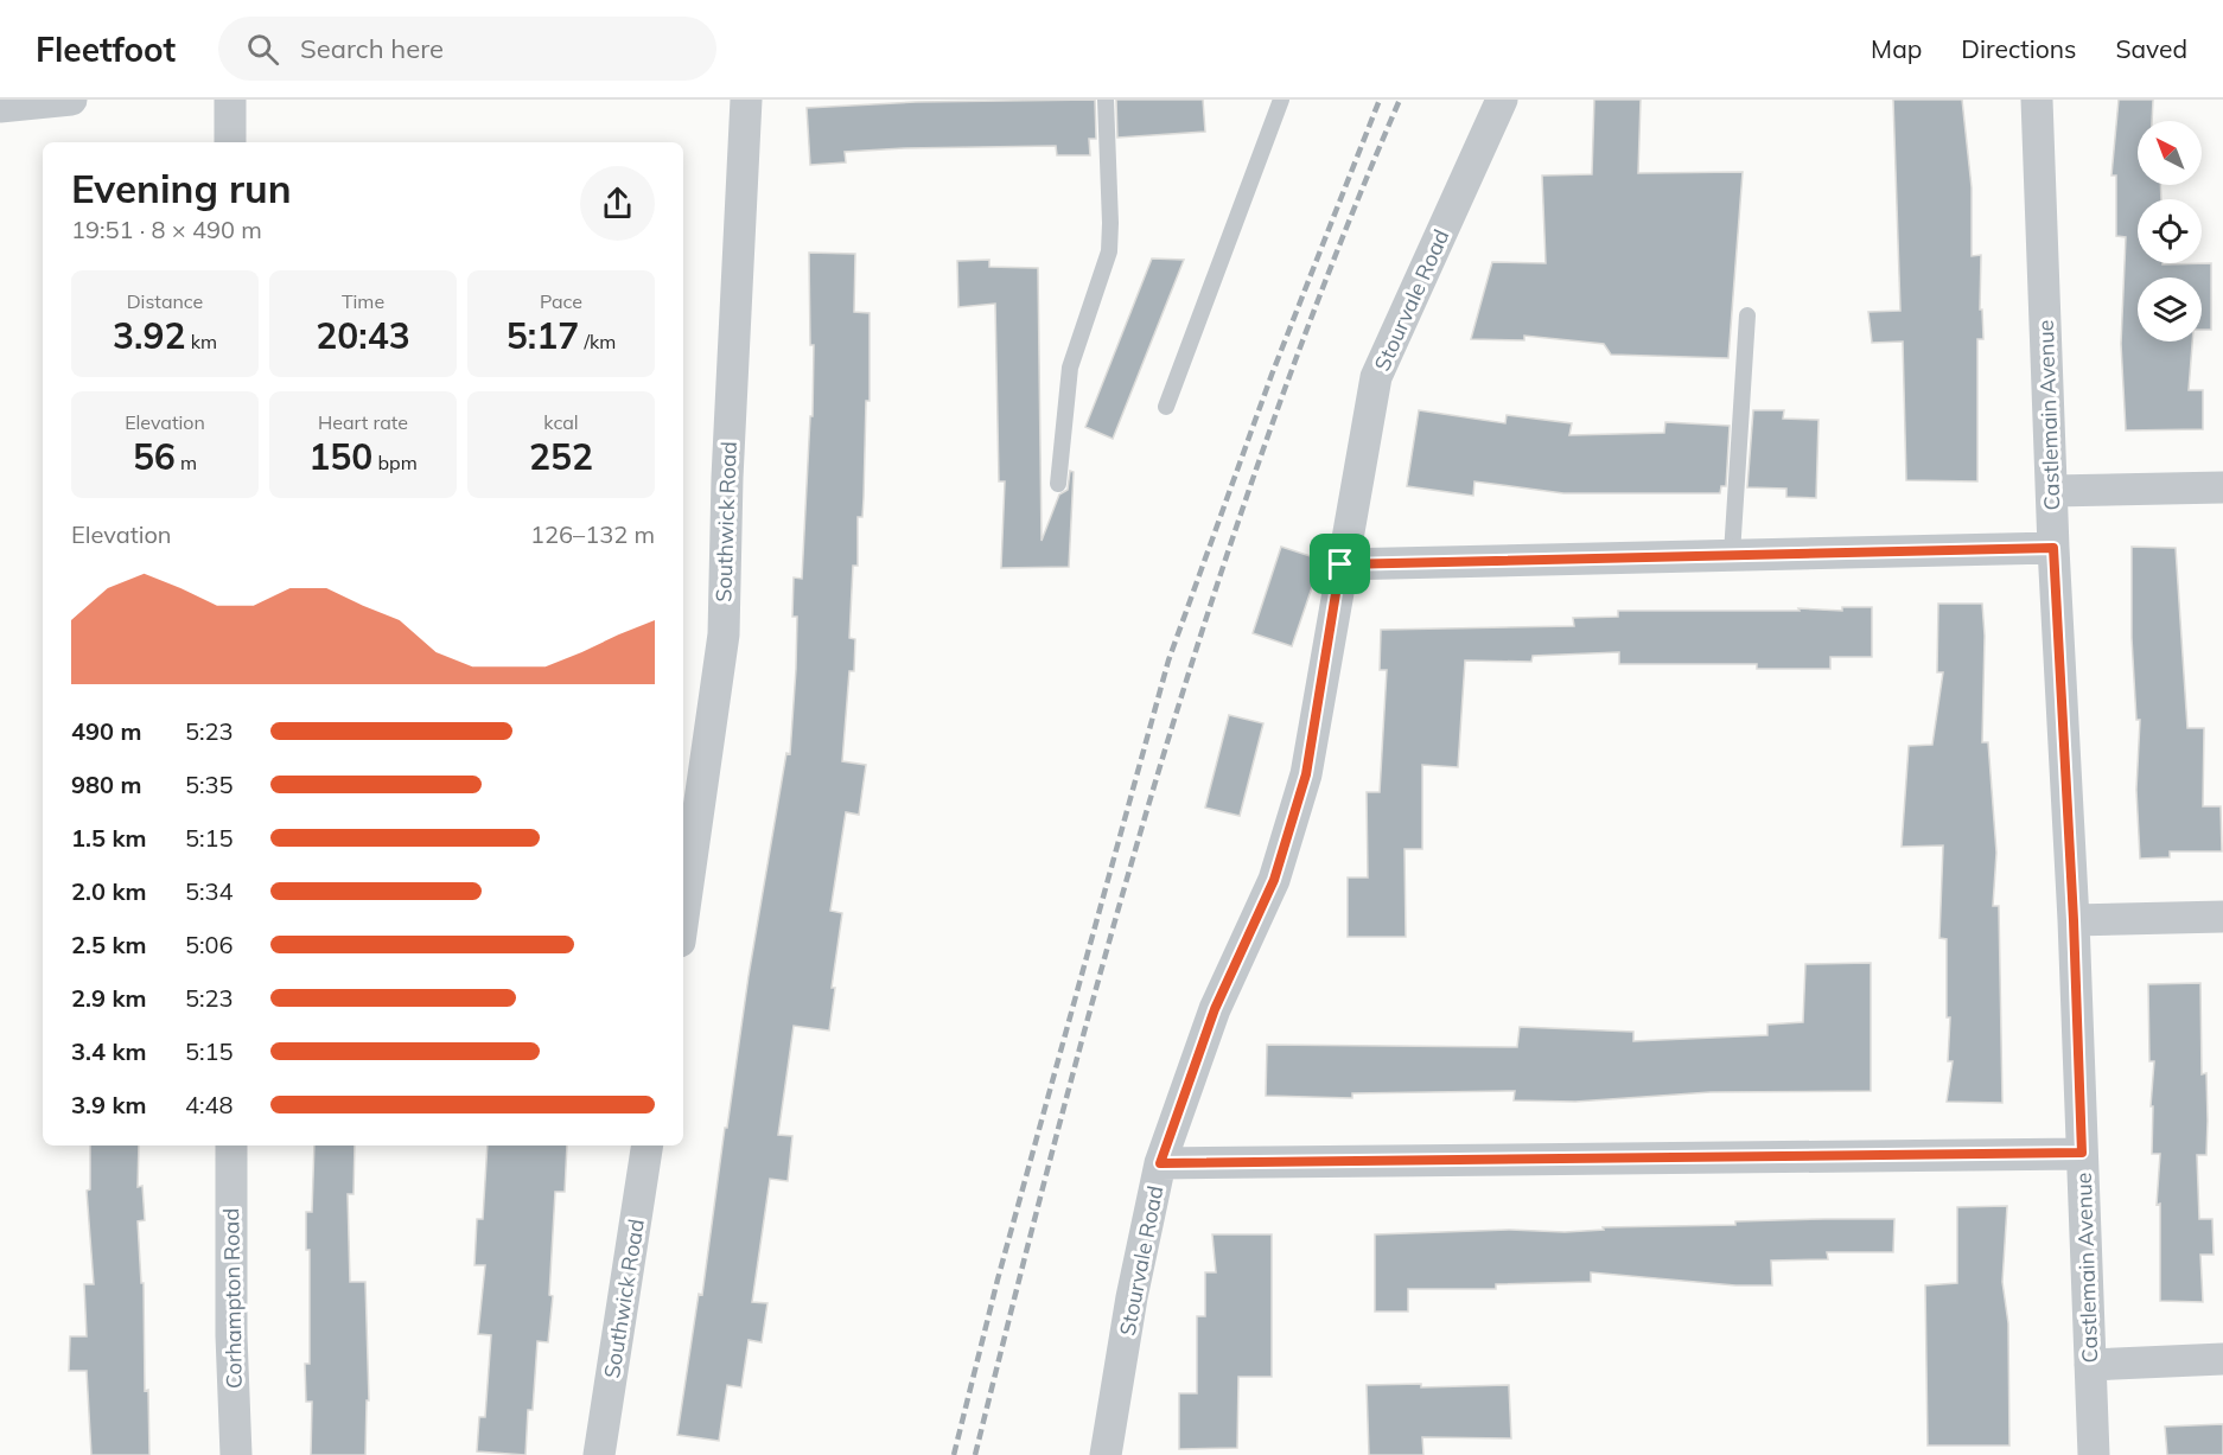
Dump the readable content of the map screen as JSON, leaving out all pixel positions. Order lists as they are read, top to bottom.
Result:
{
  "streets": {
    "street": [
      "Stourvale Road",
      "Castlemain Avenue",
      "Southwick Road",
      "Corhampton Road"
    ]
  },
  "north": "top left",
  "page": {
    "header": "Fleetfoot",
    "search": "Search here",
    "nav": ["Map", "Directions", "Saved"],
    "heading": ["Evening run", "19:51 · 8 × 490 m"],
    "stats": [
      ["Distance", "3.92 km"],
      ["Time", "20:43"],
      ["Pace", "5:17 /km"],
      ["Elevation", "56 m"],
      ["Heart rate", "150 bpm"],
      ["kcal", "252"]
    ],
    "chart": ["Elevation", "126–132 m"],
    "list": [
      {
        "name": "490 m",
        "note": "5:23"
      },
      {
        "name": "980 m",
        "note": "5:35"
      },
      {
        "name": "1.5 km",
        "note": "5:15"
      },
      {
        "name": "2.0 km",
        "note": "5:34"
      },
      {
        "name": "2.5 km",
        "note": "5:06"
      },
      {
        "name": "2.9 km",
        "note": "5:23"
      },
      {
        "name": "3.4 km",
        "note": "5:15"
      },
      {
        "name": "3.9 km",
        "note": "4:48"
      }
    ]
  }
}
